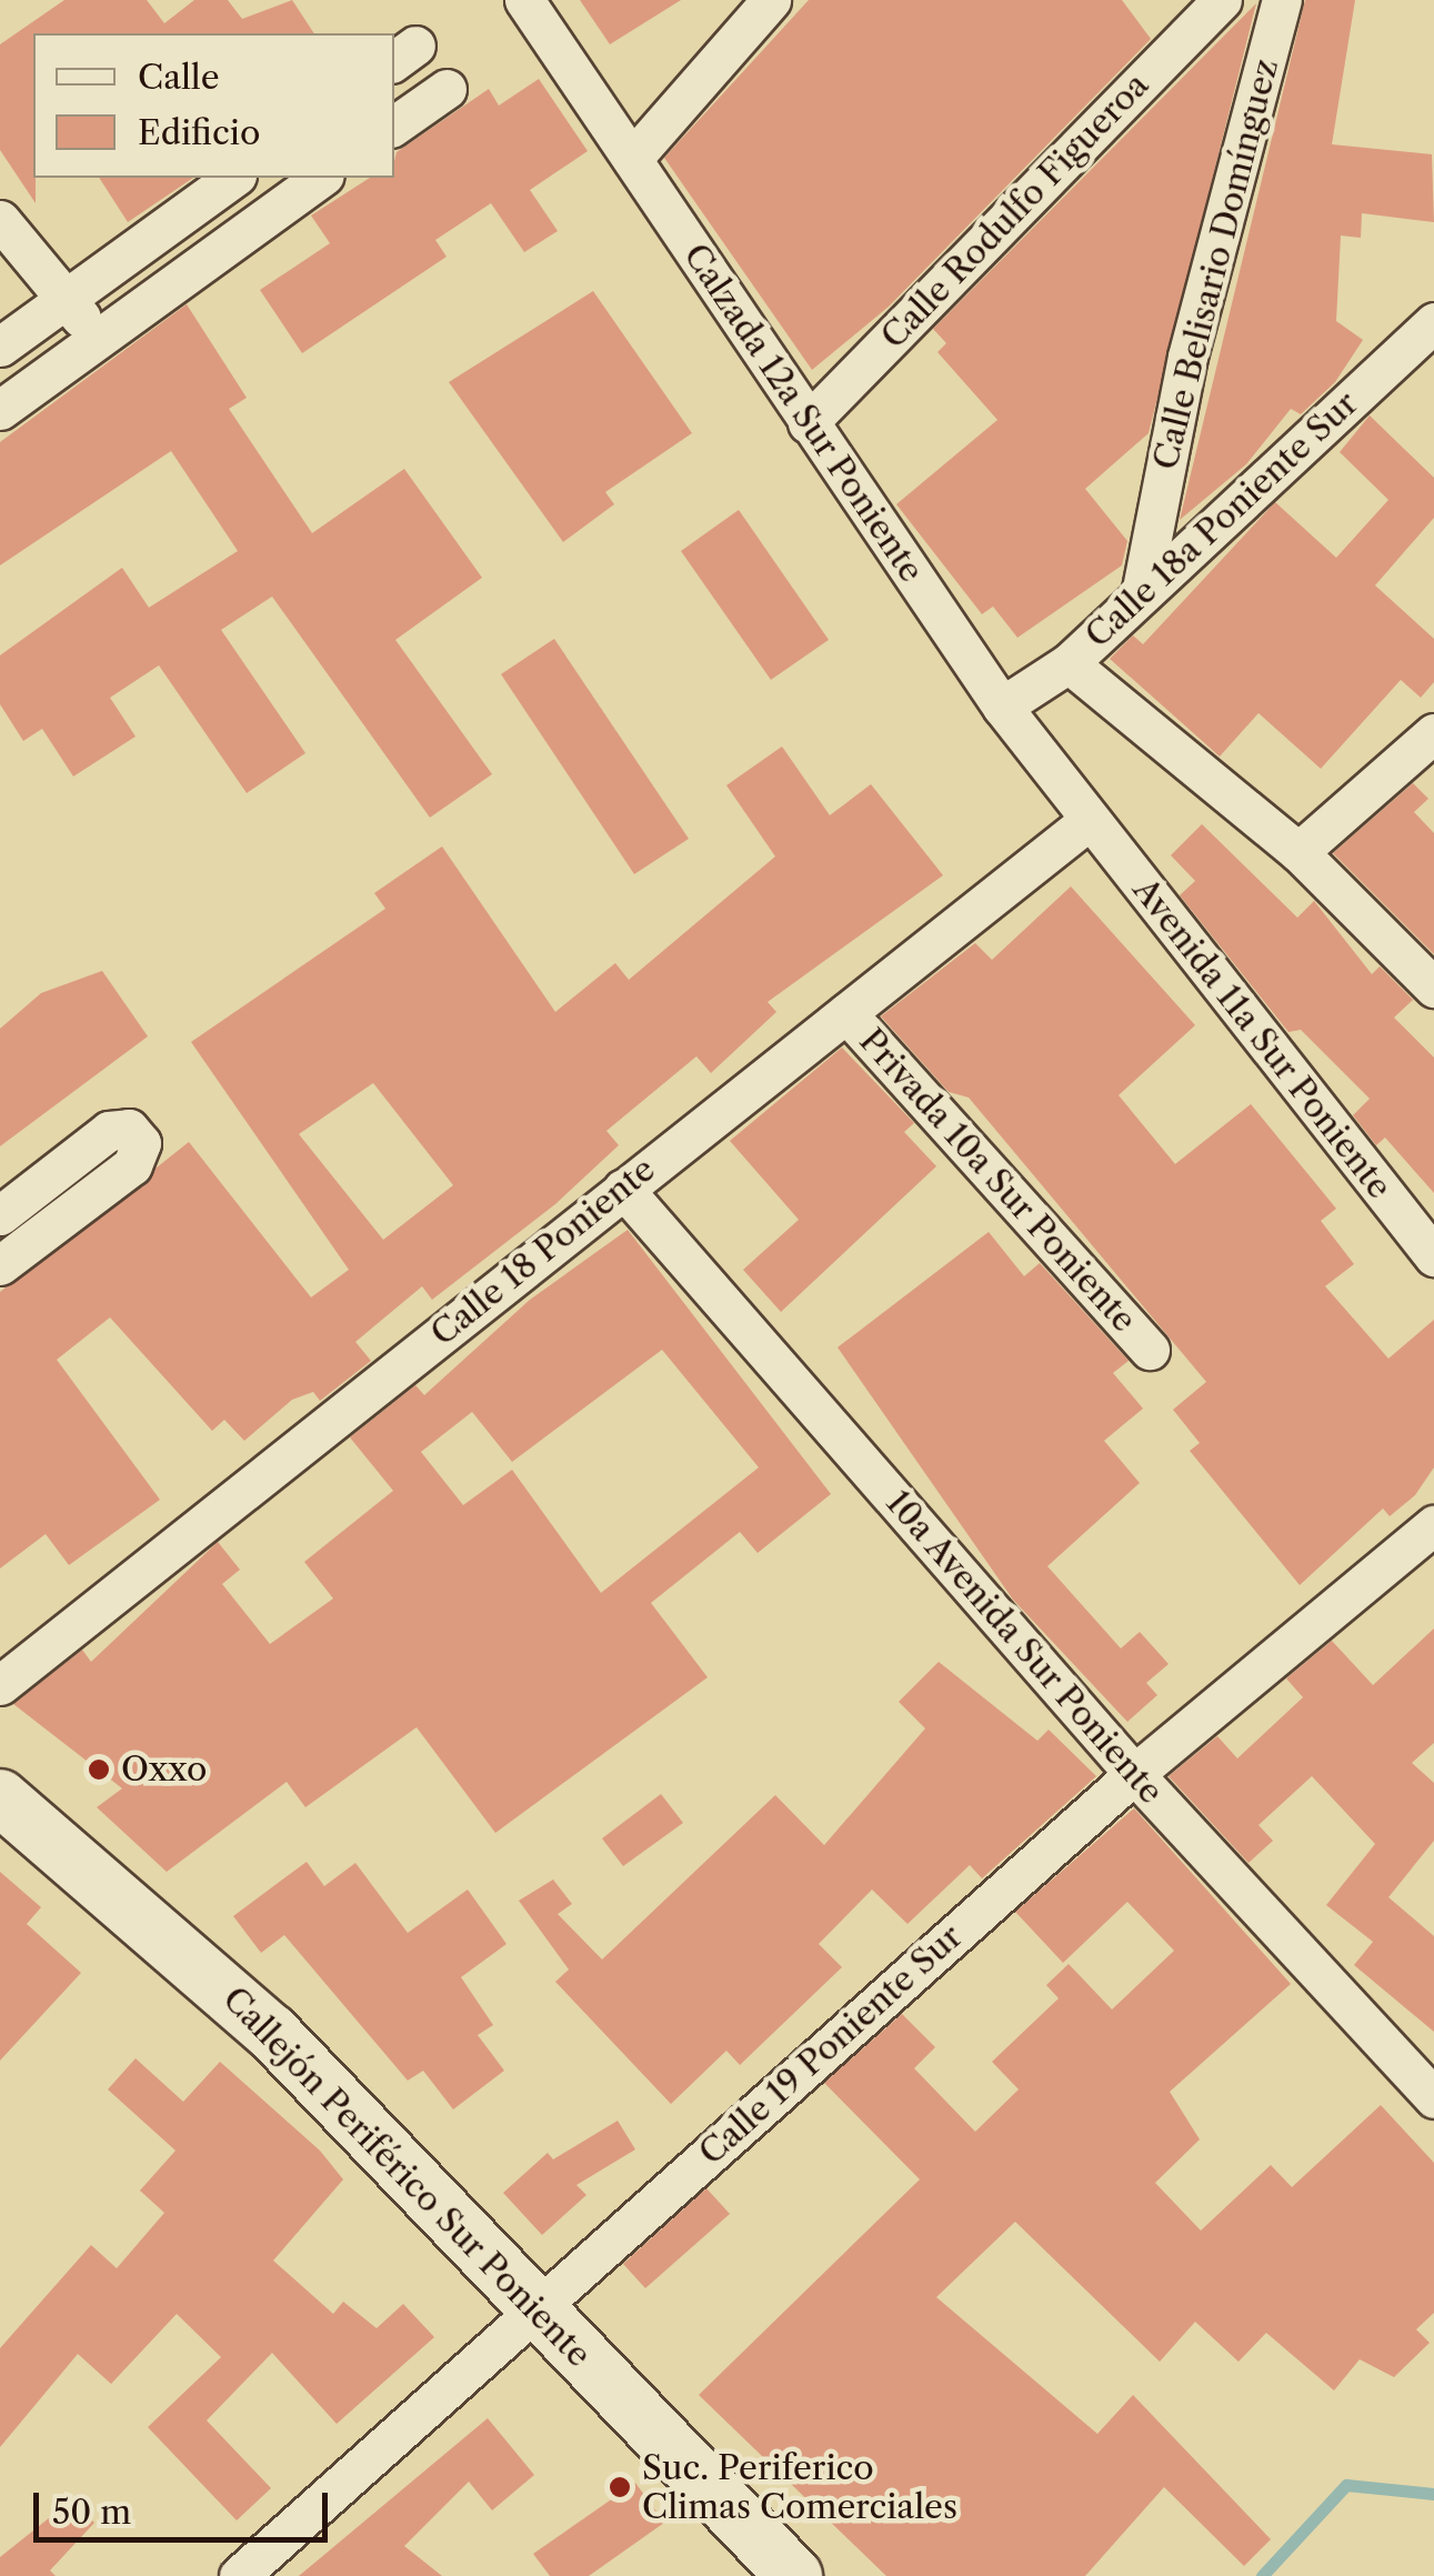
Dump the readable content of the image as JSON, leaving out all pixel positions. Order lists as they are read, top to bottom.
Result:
{
  "streets": {
    "main road": ["Callejón Periférico Sur Poniente"],
    "street": [
      "Calle Rodulfo Figueroa",
      "Calle Belisario Domínguez",
      "Calzada 12a Sur Poniente",
      "Calle 18a Poniente Sur",
      "Avenida 11a Sur Poniente",
      "Privada 10a Sur Poniente",
      "Calle 18 Poniente",
      "10a Avenida Sur Poniente",
      "Calle 19 Poniente Sur"
    ]
  },
  "crossings": [
    ["Calle Rodulfo Figueroa", "Calzada 12a Sur Poniente"],
    ["Calle Belisario Domínguez", "Calle 18a Poniente Sur"],
    ["Calzada 12a Sur Poniente", "Calle 18a Poniente Sur"],
    ["Calzada 12a Sur Poniente", "Avenida 11a Sur Poniente"],
    ["Calzada 12a Sur Poniente", "Calle 18 Poniente"],
    ["Avenida 11a Sur Poniente", "Calle 18 Poniente"],
    ["Privada 10a Sur Poniente", "Calle 18 Poniente"],
    ["Calle 18 Poniente", "10a Avenida Sur Poniente"],
    ["10a Avenida Sur Poniente", "Calle 19 Poniente Sur"],
    ["Calle 19 Poniente Sur", "Callejón Periférico Sur Poniente"]
  ],
  "places": ["Oxxo", "Suc. Periferico Climas Comerciales"],
  "legend": ["Calle", "Edificio"],
  "scale_bar": "50 m"
}
